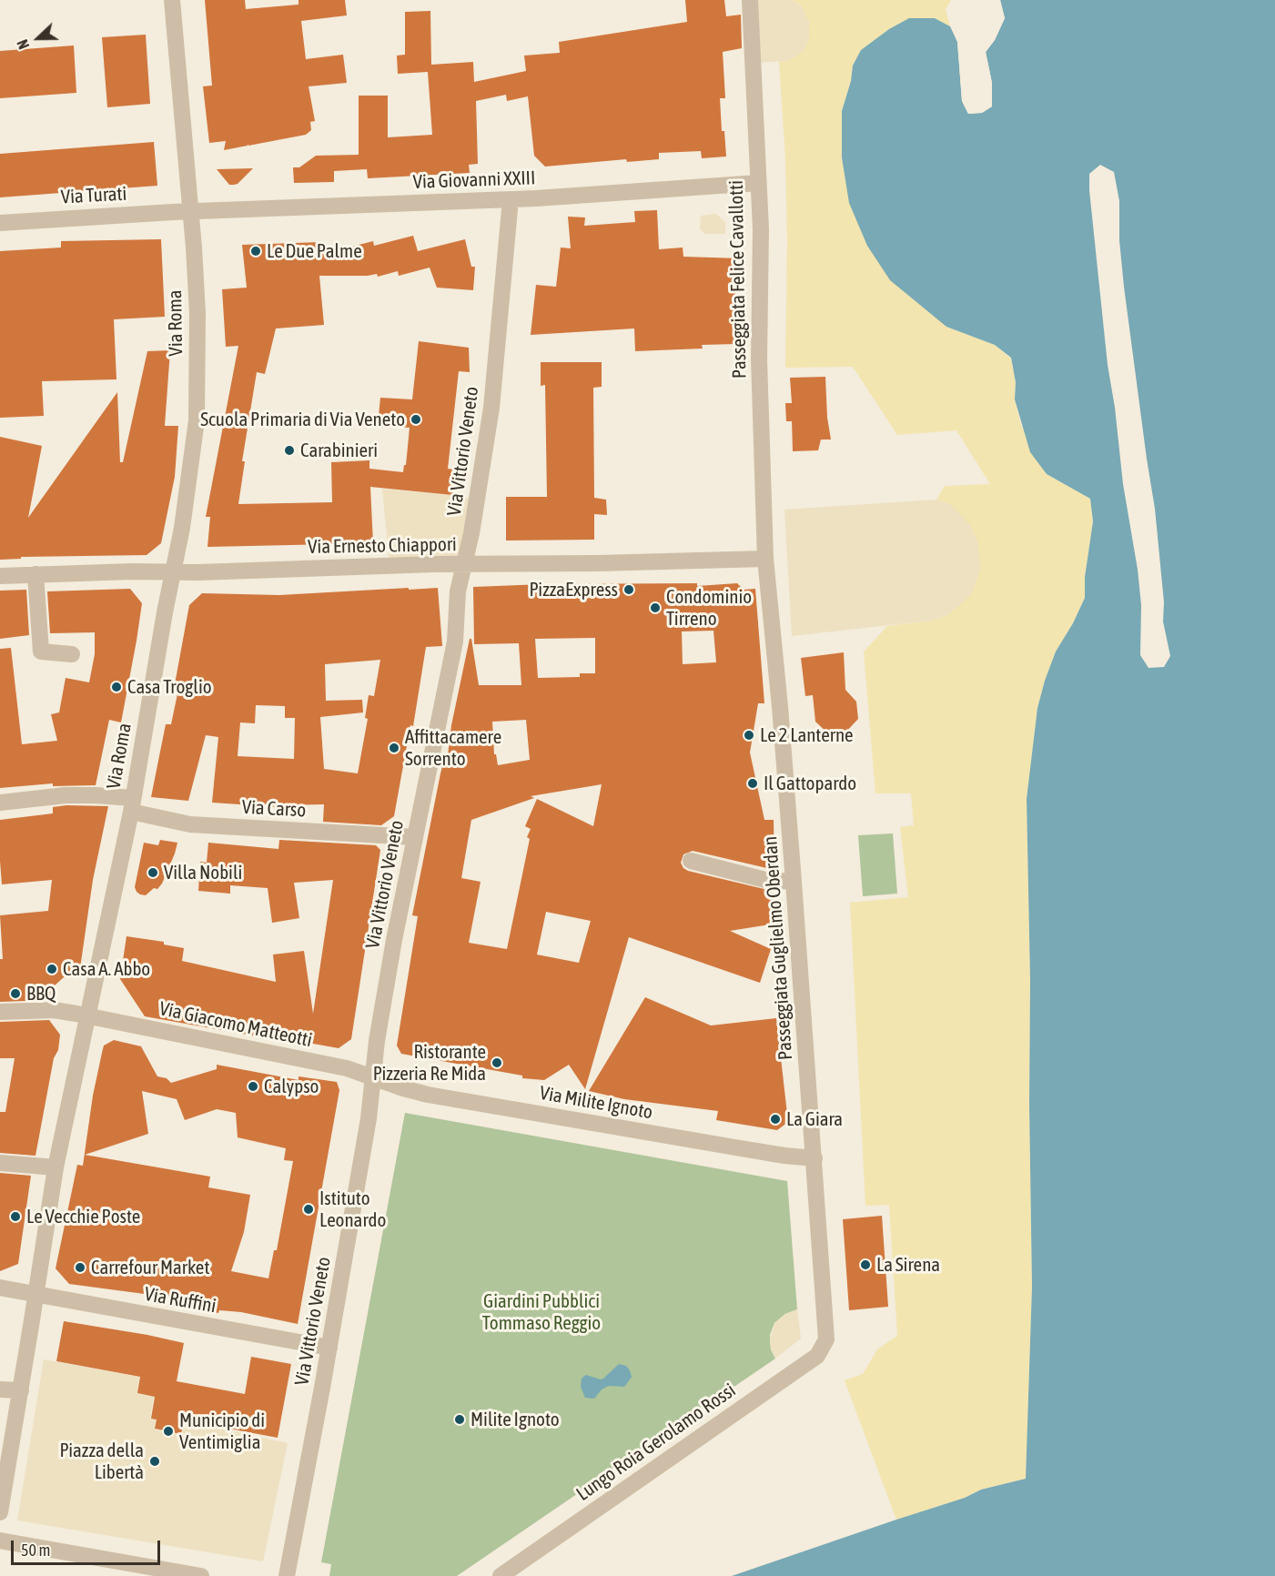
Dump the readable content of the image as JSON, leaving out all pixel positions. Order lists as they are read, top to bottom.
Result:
{
  "streets": {
    "street": [
      "Via Giovanni XXIII",
      "Via Turati",
      "Passeggiata Felice Cavallotti",
      "Via Roma",
      "Via Vittorio Veneto",
      "Via Ernesto Chiappori",
      "Via Carso",
      "Passeggiata Guglielmo Oberdan",
      "Via Giacomo Matteotti",
      "Via Milite Ignoto",
      "Via Ruffini",
      "Lungo Roia Gerolamo Rossi"
    ]
  },
  "crossings": [
    ["Via Giovanni XXIII", "Via Turati"],
    ["Via Giovanni XXIII", "Passeggiata Felice Cavallotti"],
    ["Via Giovanni XXIII", "Via Roma"],
    ["Via Giovanni XXIII", "Via Vittorio Veneto"],
    ["Via Turati", "Via Roma"],
    ["Passeggiata Felice Cavallotti", "Via Ernesto Chiappori"],
    ["Passeggiata Felice Cavallotti", "Passeggiata Guglielmo Oberdan"],
    ["Via Roma", "Via Ernesto Chiappori"],
    ["Via Roma", "Via Carso"],
    ["Via Roma", "Via Giacomo Matteotti"],
    ["Via Roma", "Via Ruffini"],
    ["Via Vittorio Veneto", "Via Ernesto Chiappori"],
    ["Via Vittorio Veneto", "Via Carso"],
    ["Via Vittorio Veneto", "Via Giacomo Matteotti"],
    ["Via Vittorio Veneto", "Via Milite Ignoto"],
    ["Via Vittorio Veneto", "Via Ruffini"],
    ["Via Ernesto Chiappori", "Passeggiata Guglielmo Oberdan"],
    ["Passeggiata Guglielmo Oberdan", "Via Milite Ignoto"],
    ["Passeggiata Guglielmo Oberdan", "Lungo Roia Gerolamo Rossi"],
    ["Via Giacomo Matteotti", "Via Milite Ignoto"]
  ],
  "parks": ["Giardini Pubblici Tommaso Reggio"],
  "places": [
    "Le Due Palme",
    "Scuola Primaria di Via Veneto",
    "Carabinieri",
    "PizzaExpress",
    "Condominio Tirreno",
    "Casa Troglio",
    "Le 2 Lanterne",
    "Affittacamere Sorrento",
    "Il Gattopardo",
    "Villa Nobili",
    "Casa A. Abbo",
    "BBQ",
    "Ristorante Pizzeria Re Mida",
    "Calypso",
    "La Giara",
    "Istituto Leonardo",
    "Le Vecchie Poste",
    "La Sirena",
    "Carrefour Market",
    "Milite Ignoto",
    "Municipio di Ventimiglia",
    "Piazza della Libertà"
  ],
  "scale_bar": "50 m",
  "north": "left"
}
